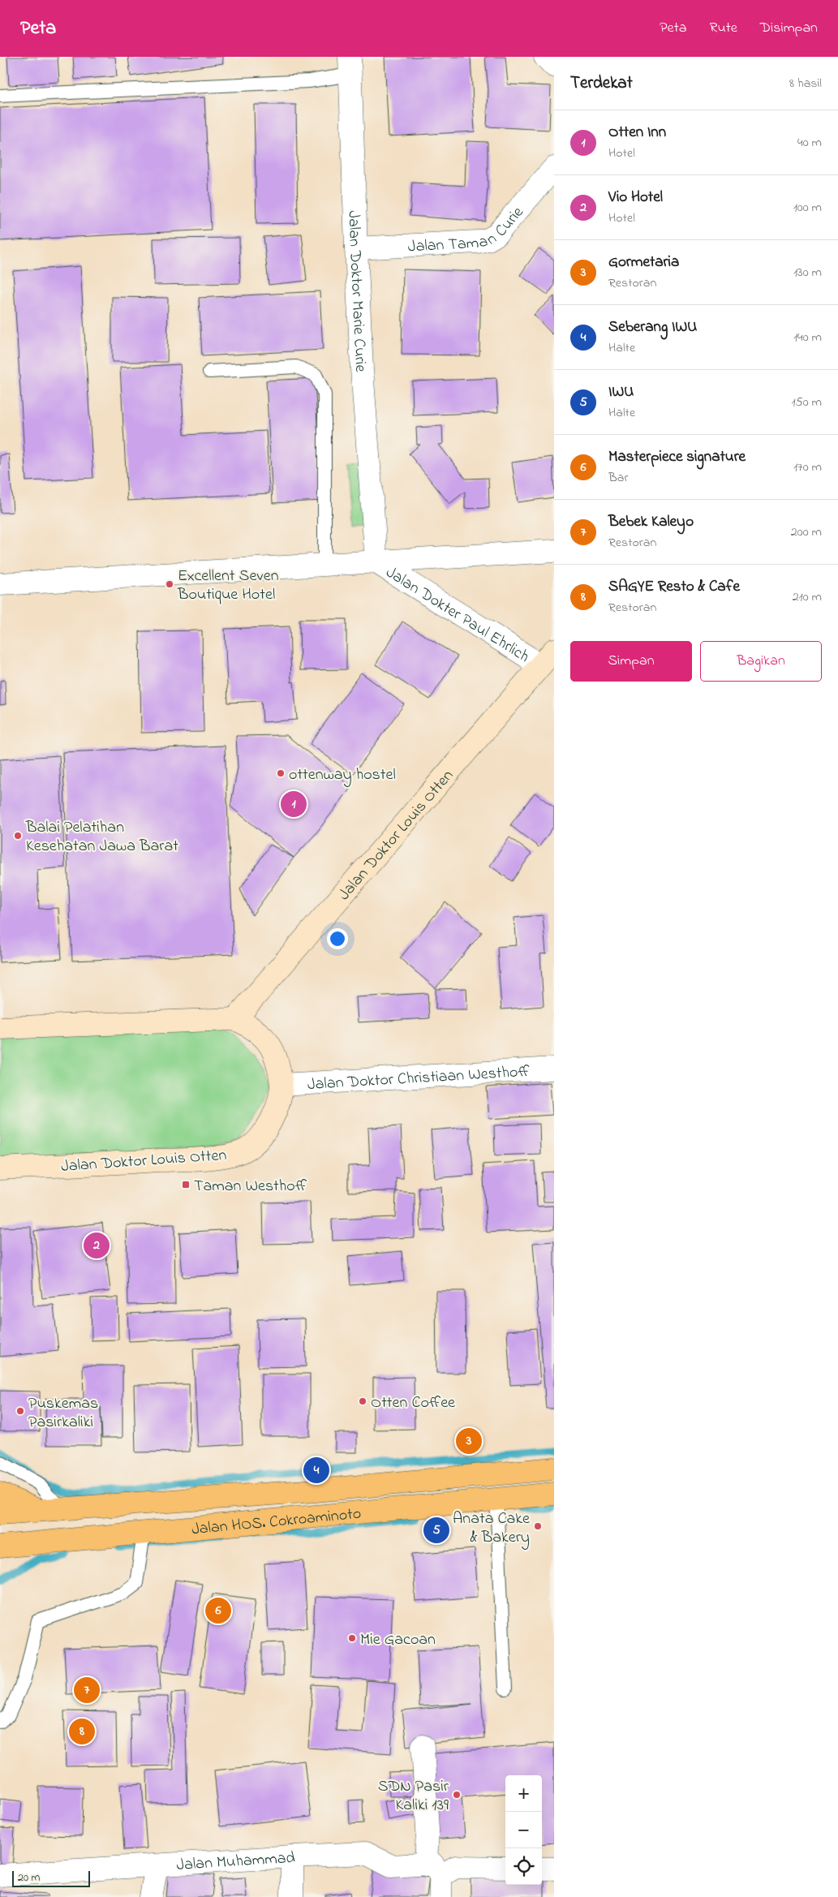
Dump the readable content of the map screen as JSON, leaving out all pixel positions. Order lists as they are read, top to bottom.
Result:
{
  "streets": {
    "highway": ["Jalan HOS. Cokroaminoto"],
    "main road": ["Jalan Doktor Louis Otten"],
    "street": [
      "Jalan Taman Curie",
      "Jalan Doktor Marie Curie",
      "Jalan Dokter Paul Ehrlich",
      "Jalan Doktor Christiaan Westhoff",
      "Jalan Muhammad"
    ]
  },
  "crossings": [
    ["Jalan Taman Curie", "Jalan Doktor Marie Curie"],
    ["Jalan Doktor Marie Curie", "Jalan Dokter Paul Ehrlich"],
    ["Jalan Dokter Paul Ehrlich", "Jalan Doktor Louis Otten"],
    ["Jalan Doktor Louis Otten", "Jalan Doktor Christiaan Westhoff"]
  ],
  "places": {
    "other": [
      "Excellent Seven Boutique Hotel",
      "ottenway hostel",
      "Balai Pelatihan Kesehatan Jawa Barat",
      "Otten Coffee",
      "Puskemas Pasirkaliki",
      "Anata Cake & Bakery",
      "Mie Gacoan",
      "SDN Pasir Kaliki 139"
    ],
    "transit": ["Taman Westhoff"]
  },
  "scale_bar": "20 m",
  "page": {
    "header": "Peta",
    "nav": ["Peta", "Rute", "Disimpan"],
    "heading": ["Terdekat", "8 hasil"],
    "list": [
      {
        "mark": "1",
        "name": "Otten Inn",
        "note": "Hotel",
        "value": "40 m"
      },
      {
        "mark": "2",
        "name": "Vio Hotel",
        "note": "Hotel",
        "value": "100 m"
      },
      {
        "mark": "3",
        "name": "Gormetaria",
        "note": "Restoran",
        "value": "130 m"
      },
      {
        "mark": "4",
        "name": "Seberang IWU",
        "note": "Halte",
        "value": "140 m"
      },
      {
        "mark": "5",
        "name": "IWU",
        "note": "Halte",
        "value": "150 m"
      },
      {
        "mark": "6",
        "name": "Masterpiece signature",
        "note": "Bar",
        "value": "170 m"
      },
      {
        "mark": "7",
        "name": "Bebek Kaleyo",
        "note": "Restoran",
        "value": "200 m"
      },
      {
        "mark": "8",
        "name": "SAGYE Resto & Cafe",
        "note": "Restoran",
        "value": "210 m"
      }
    ],
    "buttons": ["Simpan", "Bagikan"],
    "pins": [
      "1",
      "2",
      "3",
      "4",
      "5",
      "6",
      "7",
      "8"
    ],
    "map_buttons": ["+", "−"],
    "scale": "20 m"
  }
}
